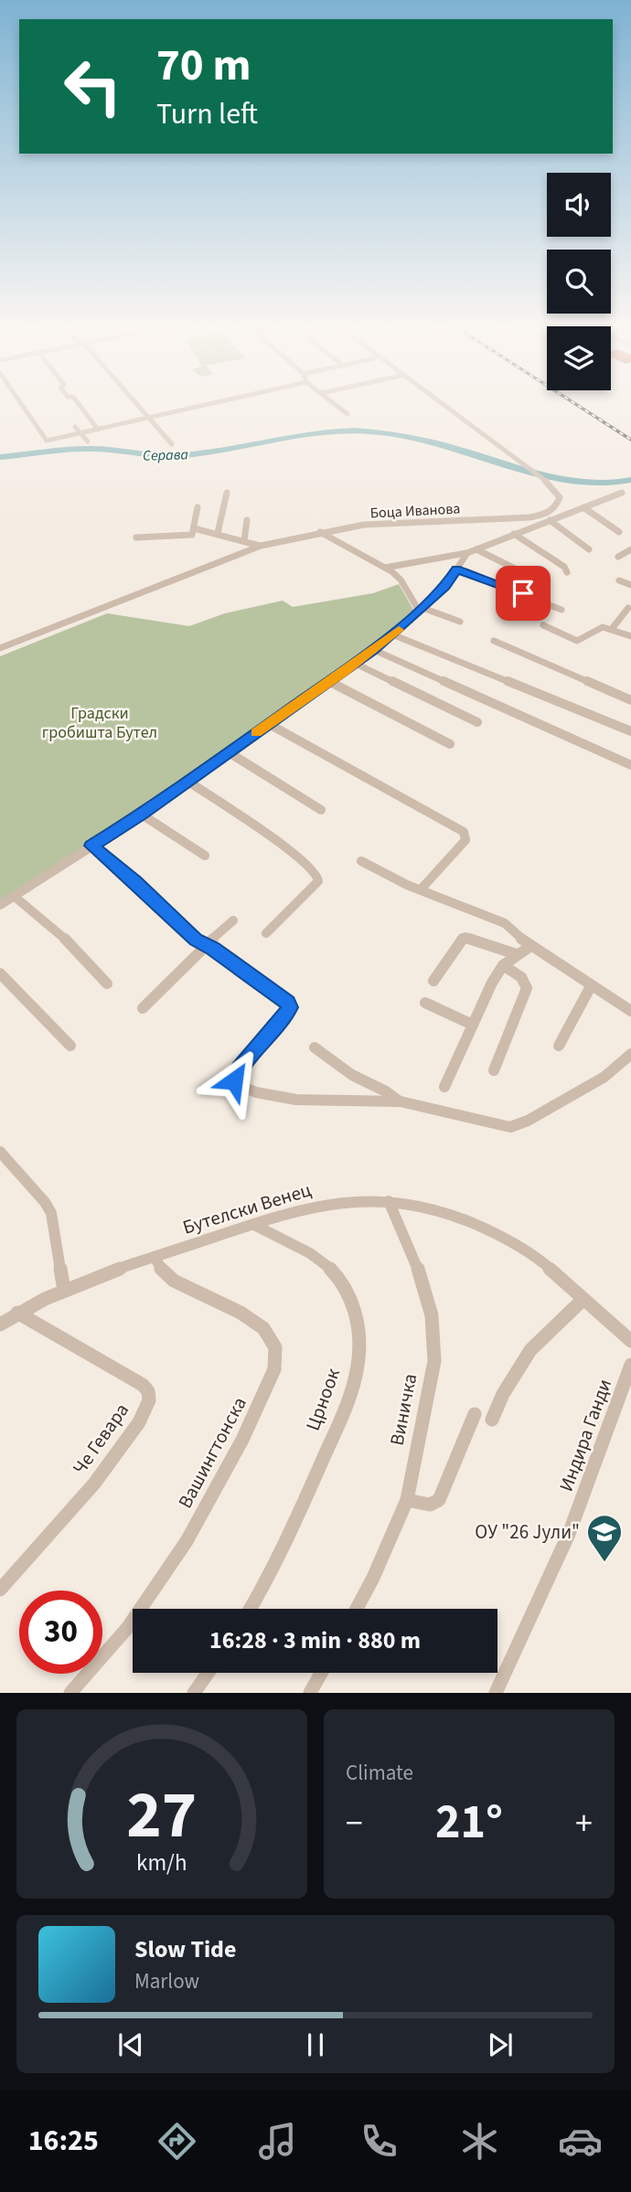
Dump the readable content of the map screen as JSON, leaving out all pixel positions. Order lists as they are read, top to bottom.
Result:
{
  "streets": {
    "street": [
      "Боца Иванова",
      "Бутелски Венец",
      "Црноок",
      "Виничка",
      "Индира Ганди",
      "Че Гевара",
      "Вашингтонска"
    ]
  },
  "crossings": [
    ["Бутелски Венец", "Црноок"],
    ["Бутелски Венец", "Виничка"],
    ["Бутелски Венец", "Че Гевара"],
    ["Бутелски Венец", "Вашингтонска"]
  ],
  "water": ["Серава"],
  "parks": ["Градски гробишта Бутел"],
  "places": {
    "school or university": ["ОУ \"26 Јули\""]
  },
  "page": {
    "turn": ["70 m", "Turn left"],
    "limit": "30",
    "trip": "16:28 · 3 min · 880 m",
    "tile": "Climate",
    "heat": ["−", "21°", "+"],
    "song": ["Slow Tide", "Marlow"],
    "tabs": "16:25",
    "gauge": ["27", "km/h"]
  }
}
